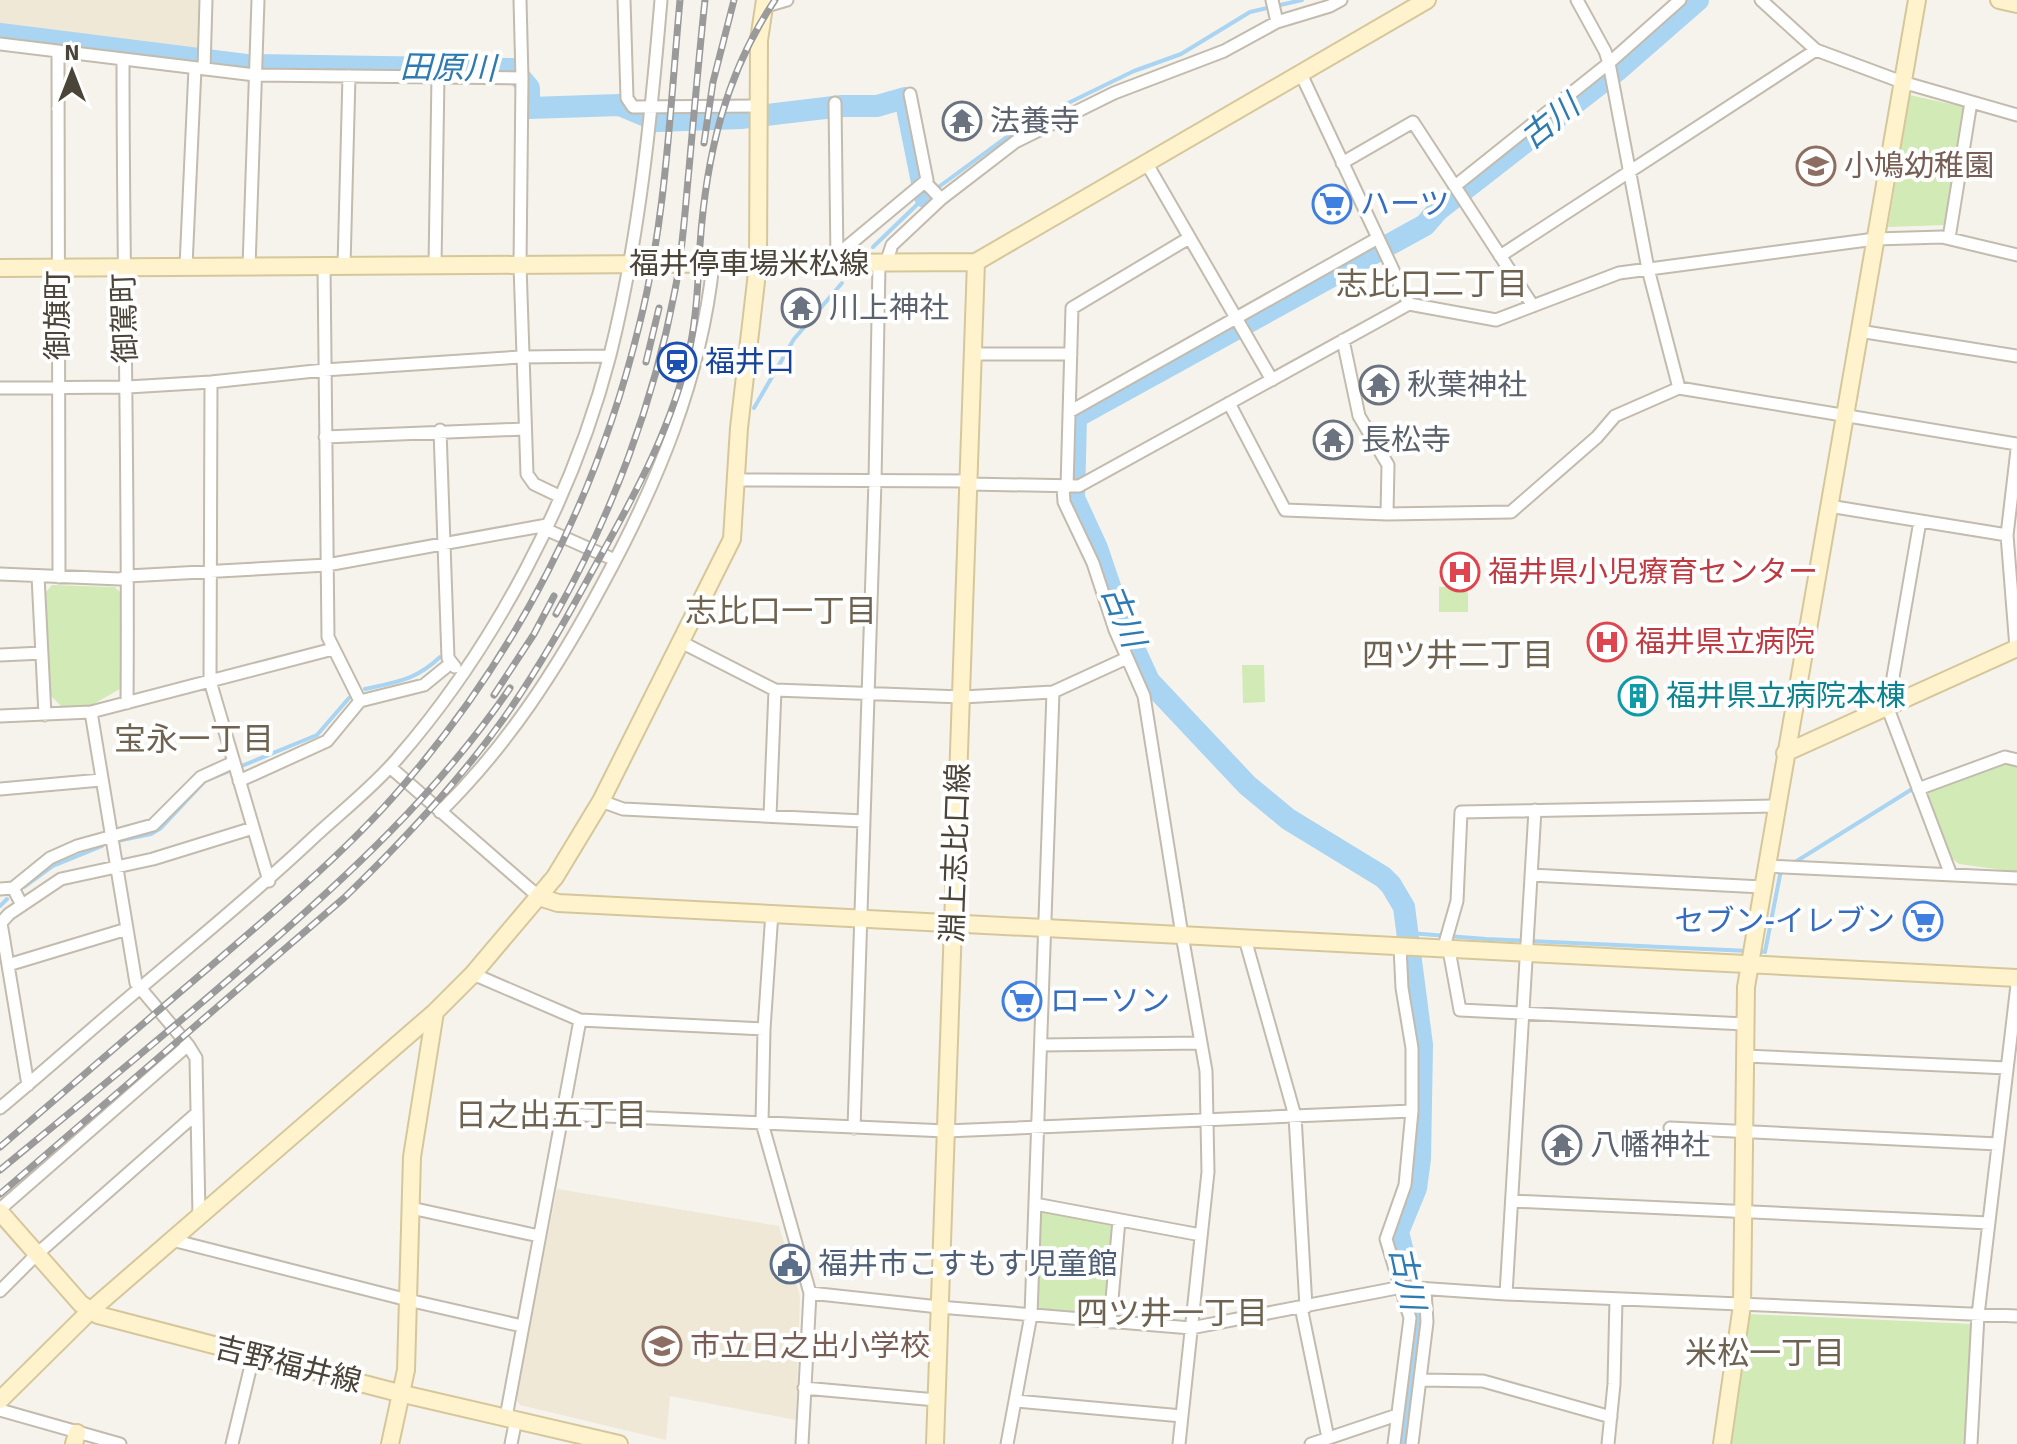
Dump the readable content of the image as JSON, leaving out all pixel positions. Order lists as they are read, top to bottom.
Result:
{
  "streets": {
    "street": [
      "福井停車場米松線",
      "御旗町",
      "御駕町",
      "淵上志比口線",
      "吉野福井線"
    ]
  },
  "crossings": [
    ["福井停車場米松線", "御旗町"],
    ["福井停車場米松線", "御駕町"],
    ["福井停車場米松線", "淵上志比口線"]
  ],
  "districts": [
    "志比口二丁目",
    "志比口一丁目",
    "四ツ井二丁目",
    "宝永一丁目",
    "日之出五丁目",
    "四ツ井一丁目",
    "米松一丁目"
  ],
  "water": ["田原川", "古川"],
  "places": {
    "temple": [
      "法養寺",
      "川上神社",
      "秋葉神社",
      "長松寺",
      "八幡神社"
    ],
    "school or university": ["小鳩幼稚園", "市立日之出小学校"],
    "supermarket": ["ハーツ", "セブン-イレブン", "ローソン"],
    "station": ["福井口"],
    "hospital": ["福井県小児療育センター", "福井県立病院"],
    "building": ["福井県立病院本棟"],
    "public building": ["福井市こすもす児童館"]
  },
  "north": "top"
}
